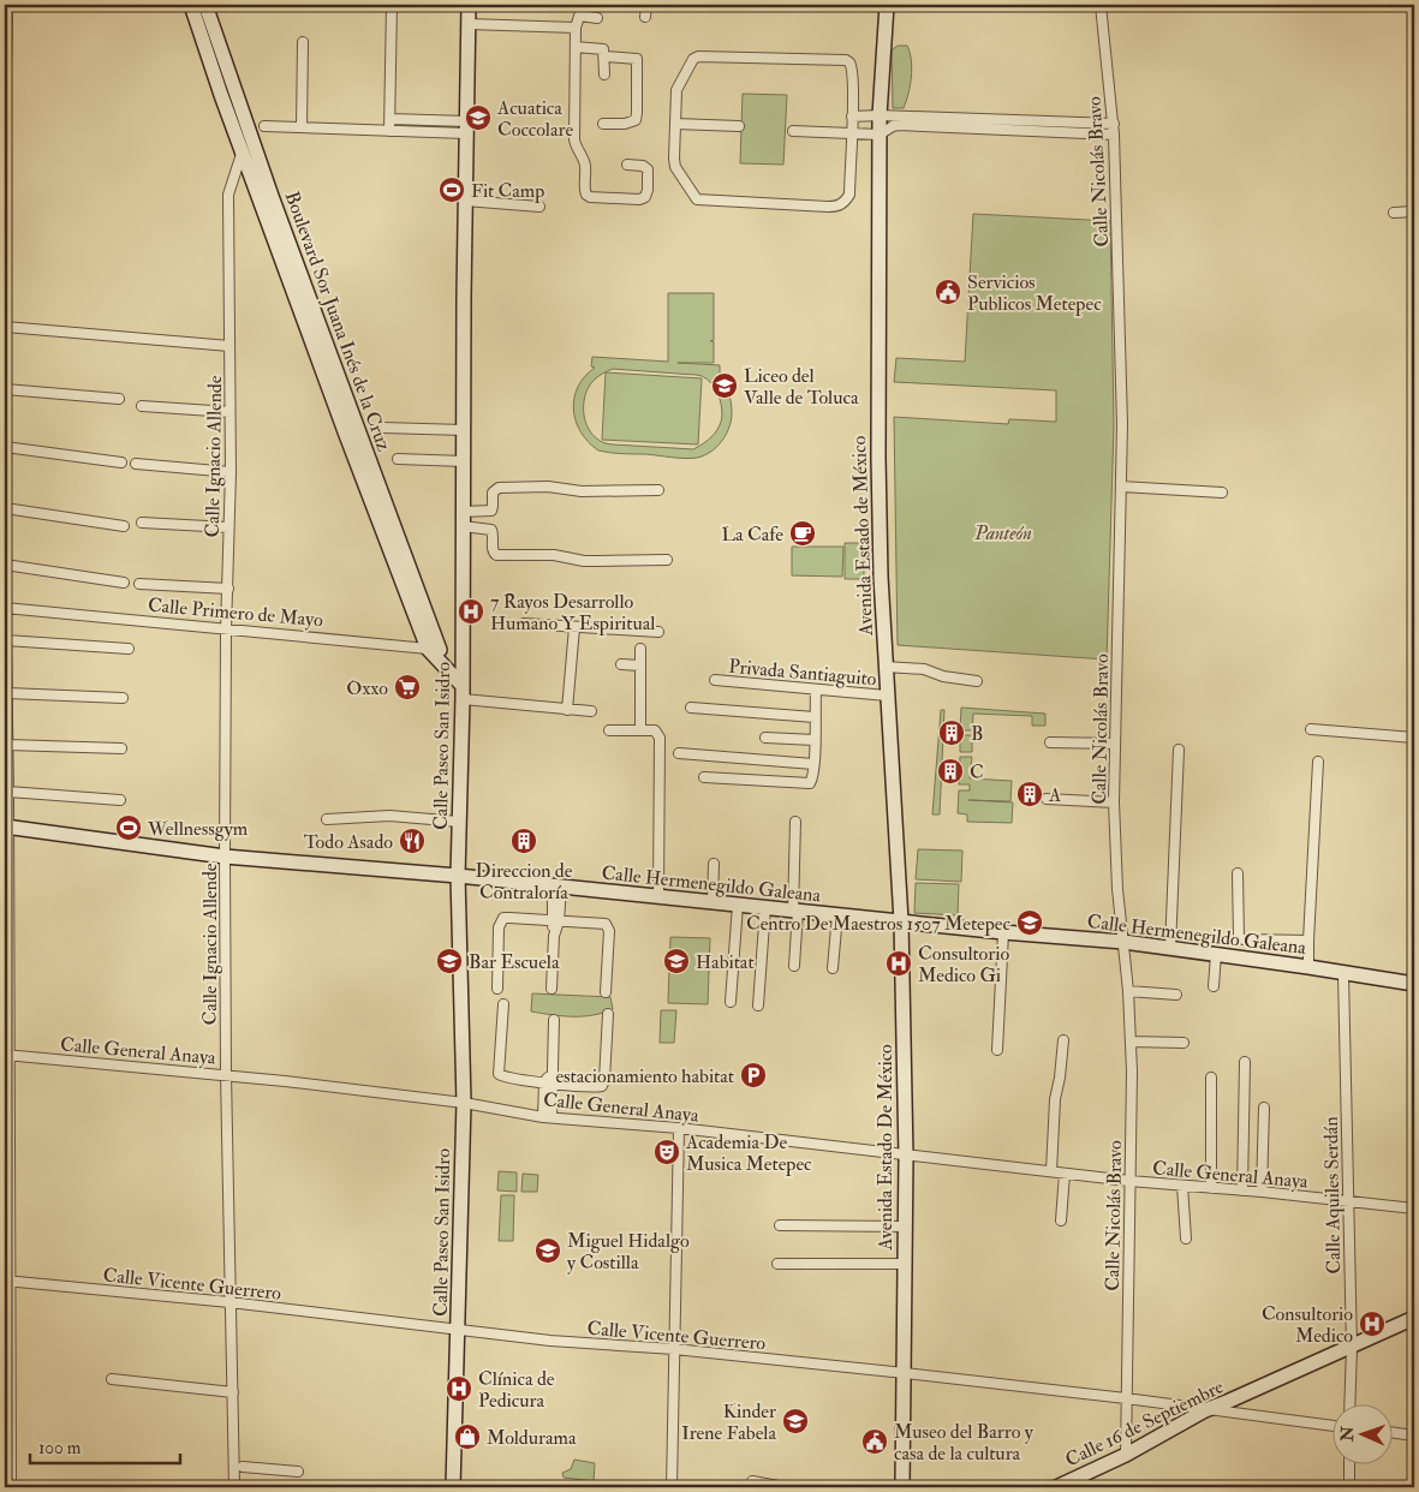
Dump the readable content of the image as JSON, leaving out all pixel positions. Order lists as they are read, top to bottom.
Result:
{
  "streets": {
    "main road": [
      "Boulevard Sor Juana Inés de la Cruz",
      "Avenida Estado de México",
      "Calle Primero de Mayo",
      "Calle Paseo San Isidro",
      "Calle Hermenegildo Galeana",
      "Avenida Estado De México",
      "Calle 16 de Septiembre"
    ],
    "street": [
      "Calle Nicolás Bravo",
      "Calle Ignacio Allende",
      "Privada Santiaguito",
      "Calle General Anaya",
      "Calle Aquiles Serdán",
      "Calle Vicente Guerrero"
    ]
  },
  "crossings": [
    ["Calle Nicolás Bravo", "Calle Hermenegildo Galeana"],
    ["Calle Nicolás Bravo", "Calle General Anaya"],
    ["Calle Nicolás Bravo", "Calle Vicente Guerrero"],
    ["Calle Nicolás Bravo", "Calle 16 de Septiembre"],
    ["Boulevard Sor Juana Inés de la Cruz", "Calle Ignacio Allende"],
    ["Boulevard Sor Juana Inés de la Cruz", "Calle Primero de Mayo"],
    ["Calle Ignacio Allende", "Calle Primero de Mayo"],
    ["Calle Ignacio Allende", "Calle Hermenegildo Galeana"],
    ["Calle Ignacio Allende", "Calle General Anaya"],
    ["Calle Ignacio Allende", "Calle Vicente Guerrero"],
    ["Avenida Estado de México", "Privada Santiaguito"],
    ["Avenida Estado de México", "Calle Hermenegildo Galeana"],
    ["Avenida Estado de México", "Avenida Estado De México"],
    ["Calle Primero de Mayo", "Calle Paseo San Isidro"],
    ["Calle Paseo San Isidro", "Calle Hermenegildo Galeana"],
    ["Calle Paseo San Isidro", "Calle General Anaya"],
    ["Calle Paseo San Isidro", "Calle Vicente Guerrero"],
    ["Calle Hermenegildo Galeana", "Avenida Estado De México"],
    ["Calle Hermenegildo Galeana", "Calle Aquiles Serdán"],
    ["Calle General Anaya", "Avenida Estado De México"],
    ["Calle General Anaya", "Calle Aquiles Serdán"],
    ["Avenida Estado De México", "Calle Vicente Guerrero"],
    ["Calle Aquiles Serdán", "Calle 16 de Septiembre"],
    ["Calle Vicente Guerrero", "Calle 16 de Septiembre"]
  ],
  "parks": ["Panteón"],
  "places": {
    "school or university": [
      "Acuatica Coccolare",
      "Liceo del Valle de Toluca",
      "Centro De Maestros 1507 Metepec",
      "Bar Escuela",
      "Habitat",
      "Miguel Hidalgo y Costilla",
      "Kinder Irene Fabela"
    ],
    "sports": ["Fit Camp", "Wellnessgym"],
    "public building": ["Servicios Publicos Metepec", "Museo del Barro y casa de la cultura"],
    "cafe": ["La Cafe"],
    "hospital": [
      "7 Rayos Desarrollo Humano Y Espiritual",
      "Consultorio Medico Gi",
      "Consultorio Medico",
      "Clínica de Pedicura"
    ],
    "supermarket": ["Oxxo"],
    "building": [
      "B",
      "C",
      "A",
      "Direccion de Contraloría"
    ],
    "restaurant": ["Todo Asado"],
    "parking": ["estacionamiento habitat"],
    "theatre": ["Academia De Musica Metepec"],
    "shop": ["Moldurama"]
  },
  "scale_bar": "100 m",
  "north": "left"
}
